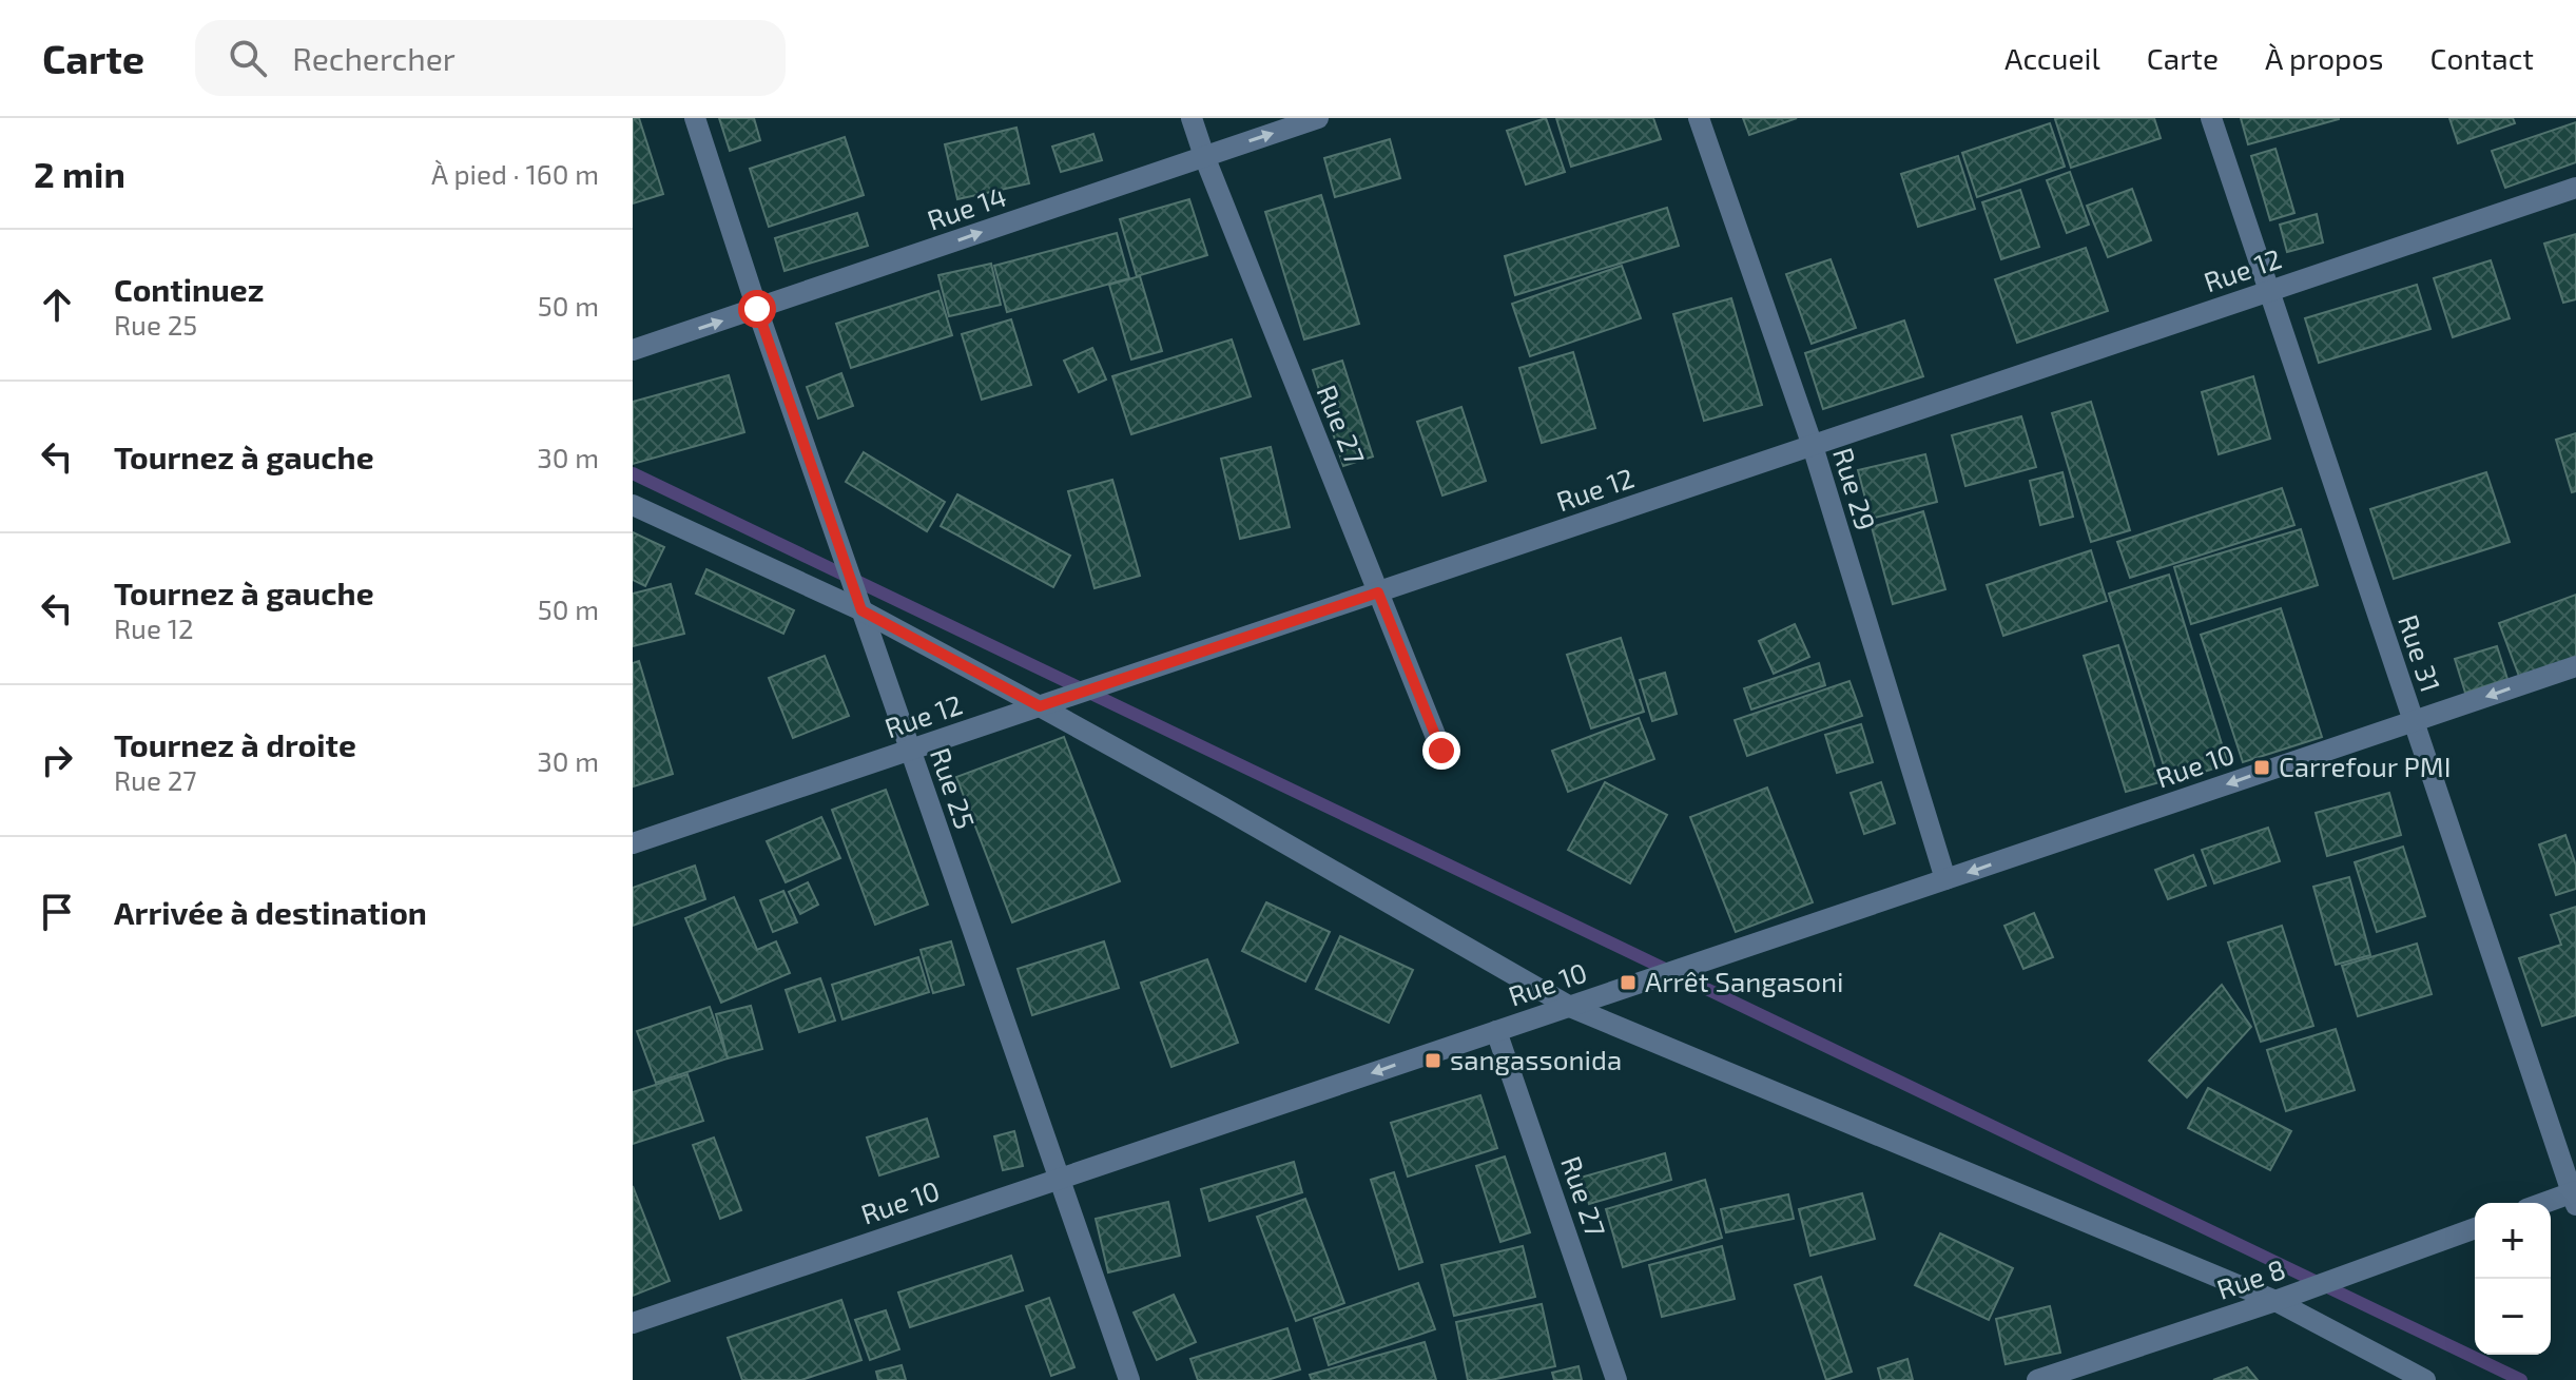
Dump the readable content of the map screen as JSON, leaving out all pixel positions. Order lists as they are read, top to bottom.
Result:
{
  "streets": {
    "street": [
      "Rue 14",
      "Rue 12",
      "Rue 27",
      "Rue 29",
      "Rue 31",
      "Rue 10",
      "Rue 25",
      "Rue 8"
    ]
  },
  "crossings": [
    ["Rue 14", "Rue 27"],
    ["Rue 14", "Rue 25"],
    ["Rue 12", "Rue 27"],
    ["Rue 12", "Rue 29"],
    ["Rue 12", "Rue 31"],
    ["Rue 12", "Rue 25"],
    ["Rue 27", "Rue 10"],
    ["Rue 29", "Rue 10"],
    ["Rue 31", "Rue 10"],
    ["Rue 10", "Rue 25"]
  ],
  "one_way": ["Rue 14", "Rue 10"],
  "places": {
    "transit": ["Carrefour PMI", "Arrêt Sangasoni", "sangassonida"]
  },
  "page": {
    "header": "Carte",
    "search": "Rechercher",
    "nav": [
      "Accueil",
      "Carte",
      "À propos",
      "Contact"
    ],
    "heading": ["2 min", "À pied · 160 m"],
    "list": [
      ["Continuez", "Rue 25", "50 m"],
      ["Tournez à gauche", "30 m"],
      ["Tournez à gauche", "Rue 12", "50 m"],
      ["Tournez à droite", "Rue 27", "30 m"],
      "Arrivée à destination"
    ],
    "map_buttons": ["+", "−"]
  }
}
